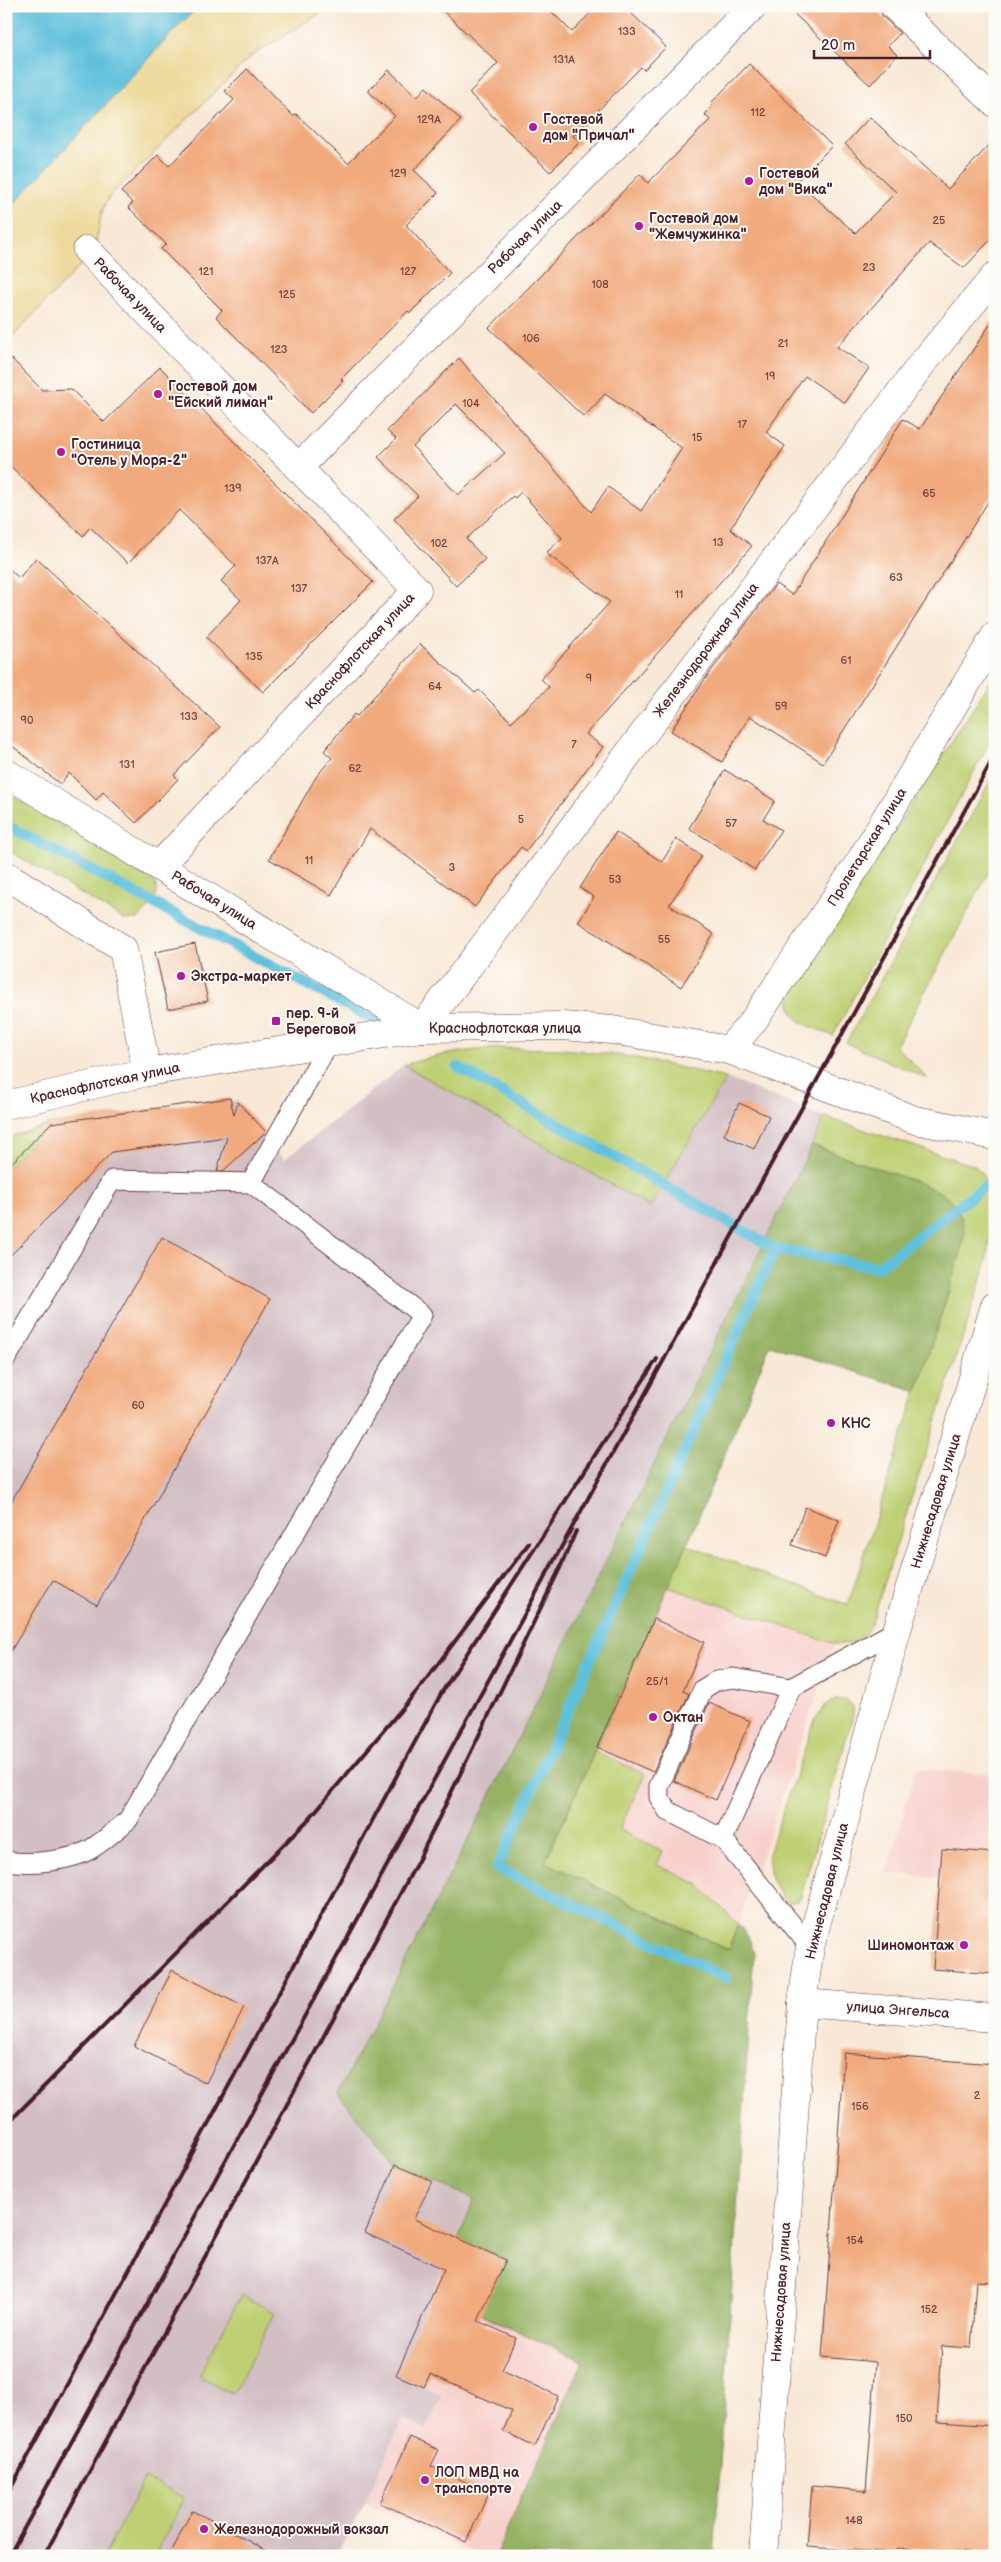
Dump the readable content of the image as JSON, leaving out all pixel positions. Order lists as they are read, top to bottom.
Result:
{
  "streets": {
    "street": [
      "Рабочая улица",
      "Железнодорожная улица",
      "Краснофлотская улица",
      "Пролетарская улица",
      "Нижнесадовая улица",
      "улица Энгельса"
    ]
  },
  "crossings": [
    ["Рабочая улица", "Железнодорожная улица"],
    ["Рабочая улица", "Краснофлотская улица"],
    ["Железнодорожная улица", "Краснофлотская улица"],
    ["Краснофлотская улица", "Пролетарская улица"],
    ["Нижнесадовая улица", "улица Энгельса"]
  ],
  "places": {
    "other": [
      "Гостевой дом \"Причал\"",
      "Гостевой дом \"Вика\"",
      "Гостевой дом \"Жемчужинка\"",
      "Гостевой дом \"Ейский лиман\"",
      "Гостиница \"Отель у Моря-2\"",
      "Экстра-маркет",
      "КНС",
      "Октан",
      "Шиномонтаж",
      "ЛОП МВД на транспорте",
      "Железнодорожный вокзал"
    ],
    "transit": ["пер. 9-й Береговой"]
  },
  "house_numbers": [
    "133",
    "131А",
    "112",
    "129А",
    "129",
    "25",
    "23",
    "121",
    "127",
    "108",
    "125",
    "106",
    "21",
    "123",
    "19",
    "104",
    "17",
    "15",
    "139",
    "65",
    "13",
    "102",
    "137А",
    "63",
    "137",
    "11",
    "135",
    "61",
    "9",
    "64",
    "59",
    "133",
    "90",
    "7",
    "131",
    "62",
    "5",
    "57",
    "11",
    "3",
    "53",
    "55",
    "60",
    "25/1",
    "2",
    "156",
    "154",
    "152",
    "150",
    "148"
  ],
  "scale_bar": "20 m"
}
